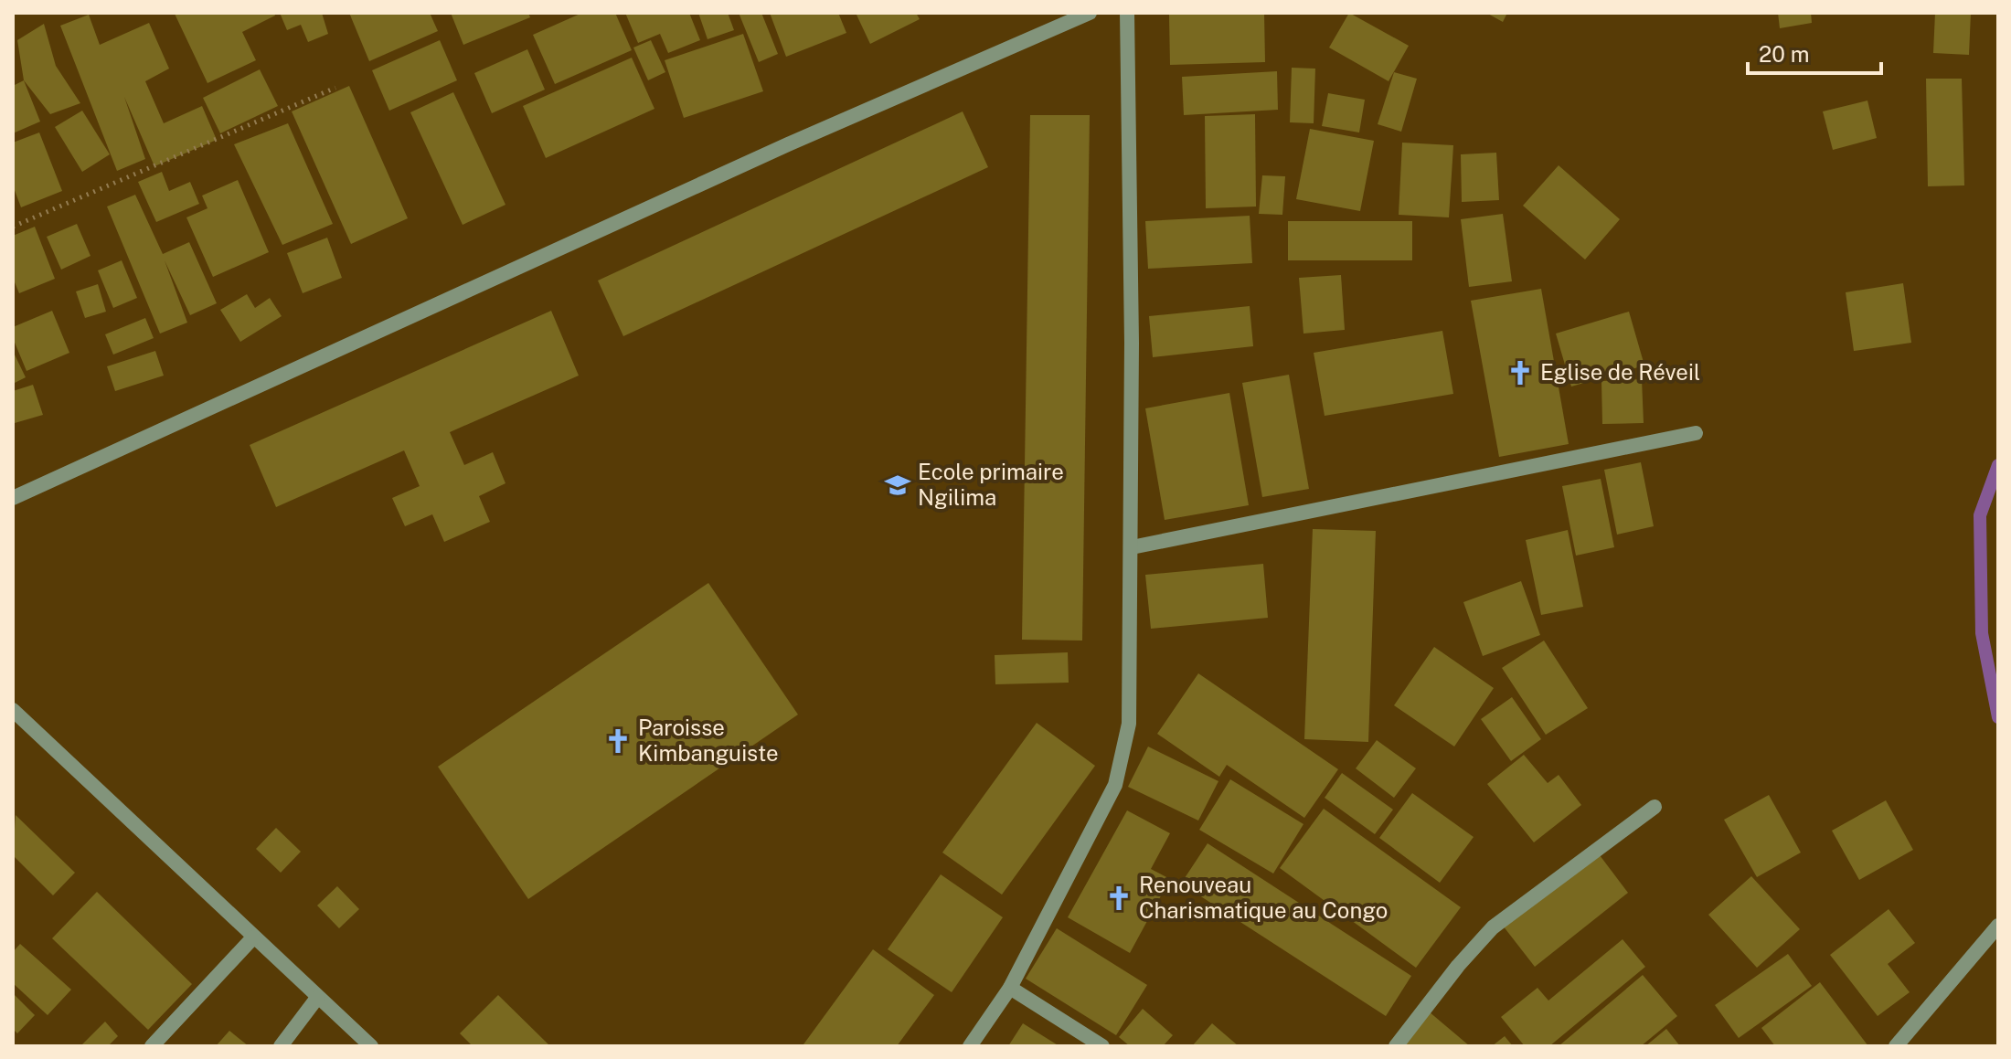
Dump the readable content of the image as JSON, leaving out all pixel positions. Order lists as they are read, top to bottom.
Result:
{
  "places": {
    "church": ["Eglise de Réveil", "Paroisse Kimbanguiste", "Renouveau Charismatique au Congo"],
    "school or university": ["Ecole primaire Ngilima"]
  },
  "scale_bar": "20 m"
}
